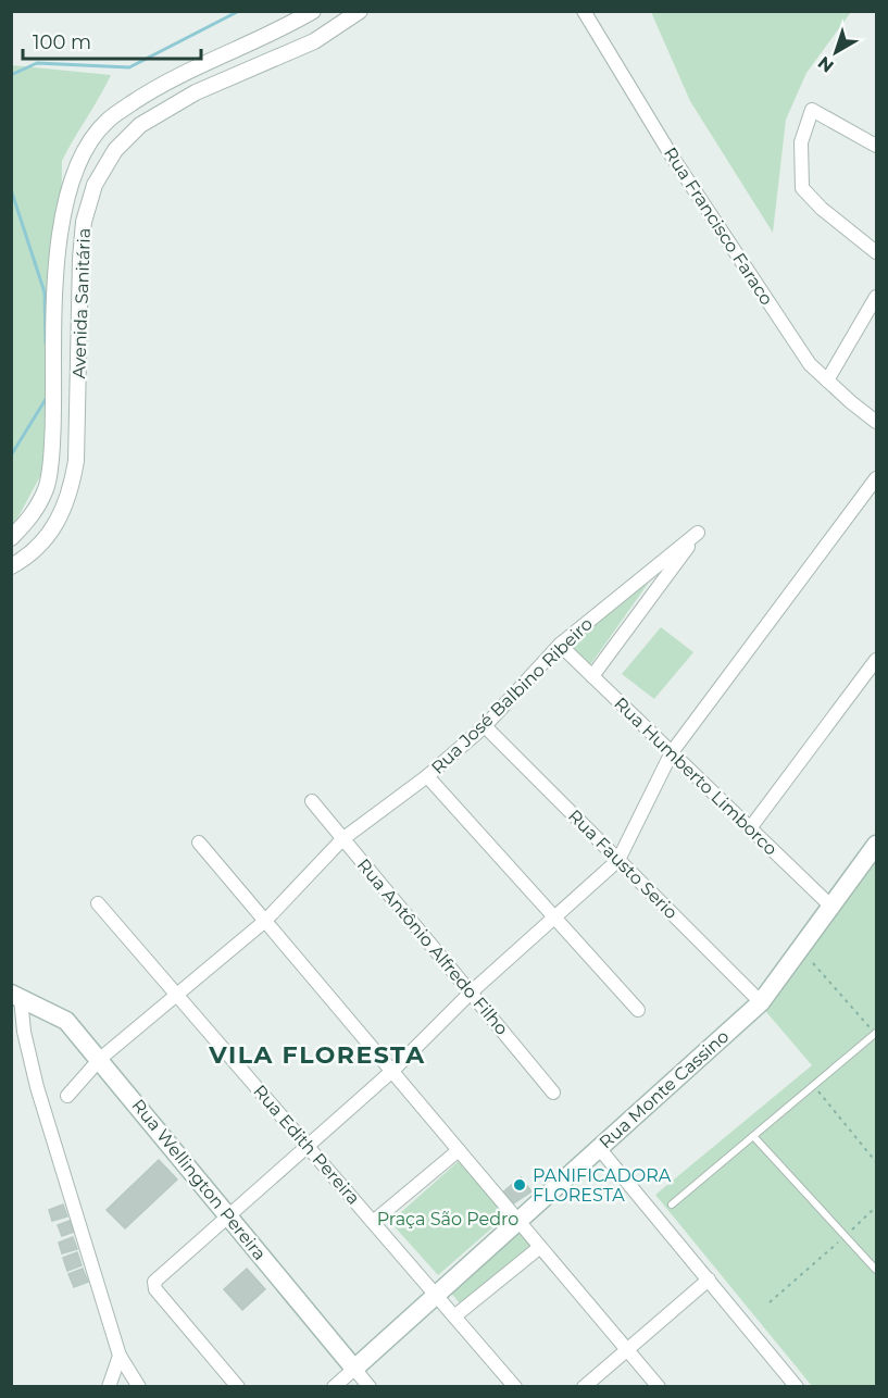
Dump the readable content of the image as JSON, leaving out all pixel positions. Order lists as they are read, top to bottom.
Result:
{
  "streets": {
    "main road": ["Rua Monte Cassino", "Rua Wellington Pereira"],
    "street": [
      "Rua Francisco Faraco",
      "Avenida Sanitária",
      "Rua José Balbino Ribeiro",
      "Rua Humberto Limborco",
      "Rua Fausto Serio",
      "Rua Antônio Alfredo Filho",
      "Rua Edith Pereira"
    ]
  },
  "crossings": [
    ["Rua José Balbino Ribeiro", "Rua Humberto Limborco"],
    ["Rua José Balbino Ribeiro", "Rua Fausto Serio"],
    ["Rua José Balbino Ribeiro", "Rua Antônio Alfredo Filho"],
    ["Rua José Balbino Ribeiro", "Rua Edith Pereira"],
    ["Rua José Balbino Ribeiro", "Rua Wellington Pereira"],
    ["Rua Humberto Limborco", "Rua Monte Cassino"],
    ["Rua Fausto Serio", "Rua Monte Cassino"],
    ["Rua Monte Cassino", "Rua Edith Pereira"],
    ["Rua Monte Cassino", "Rua Wellington Pereira"]
  ],
  "districts": ["VILA FLORESTA"],
  "parks": ["Praça São Pedro"],
  "places": ["PANIFICADORA FLORESTA"],
  "scale_bar": "100 m",
  "north": "bottom left"
}
